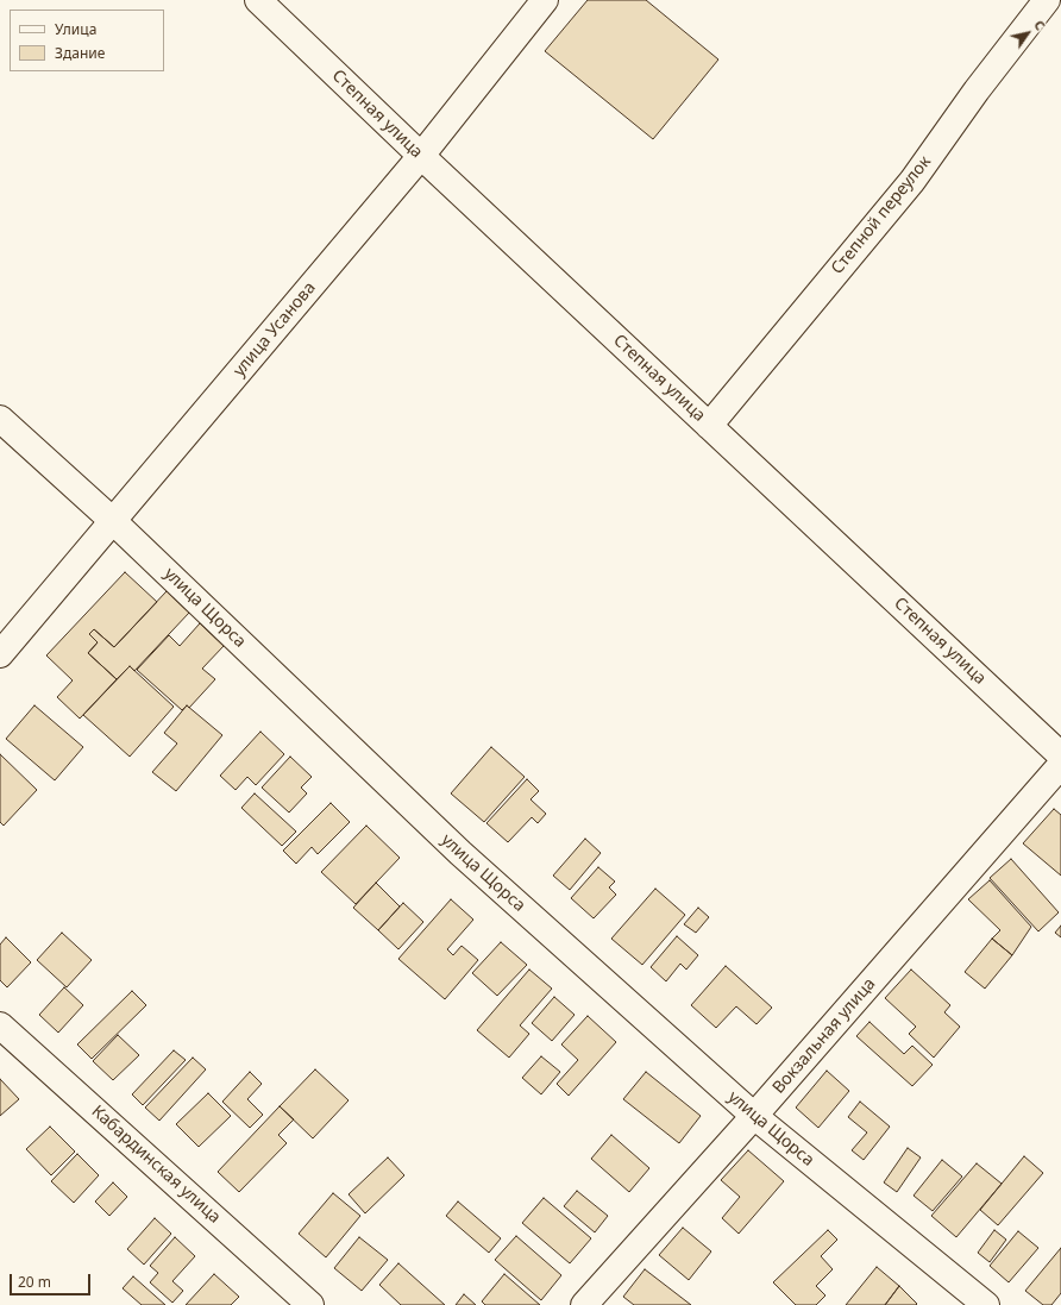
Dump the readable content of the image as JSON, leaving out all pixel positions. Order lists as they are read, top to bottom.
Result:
{
  "streets": {
    "street": [
      "Степная улица",
      "Степной переулок",
      "улица Усанова",
      "улица Щорса",
      "Вокзальная улица",
      "Кабардинская улица"
    ]
  },
  "crossings": [
    ["Степная улица", "Степной переулок"],
    ["Степная улица", "улица Усанова"],
    ["улица Усанова", "улица Щорса"],
    ["улица Щорса", "Вокзальная улица"]
  ],
  "legend": ["Улица", "Здание"],
  "scale_bar": "20 m",
  "north": "top right"
}
